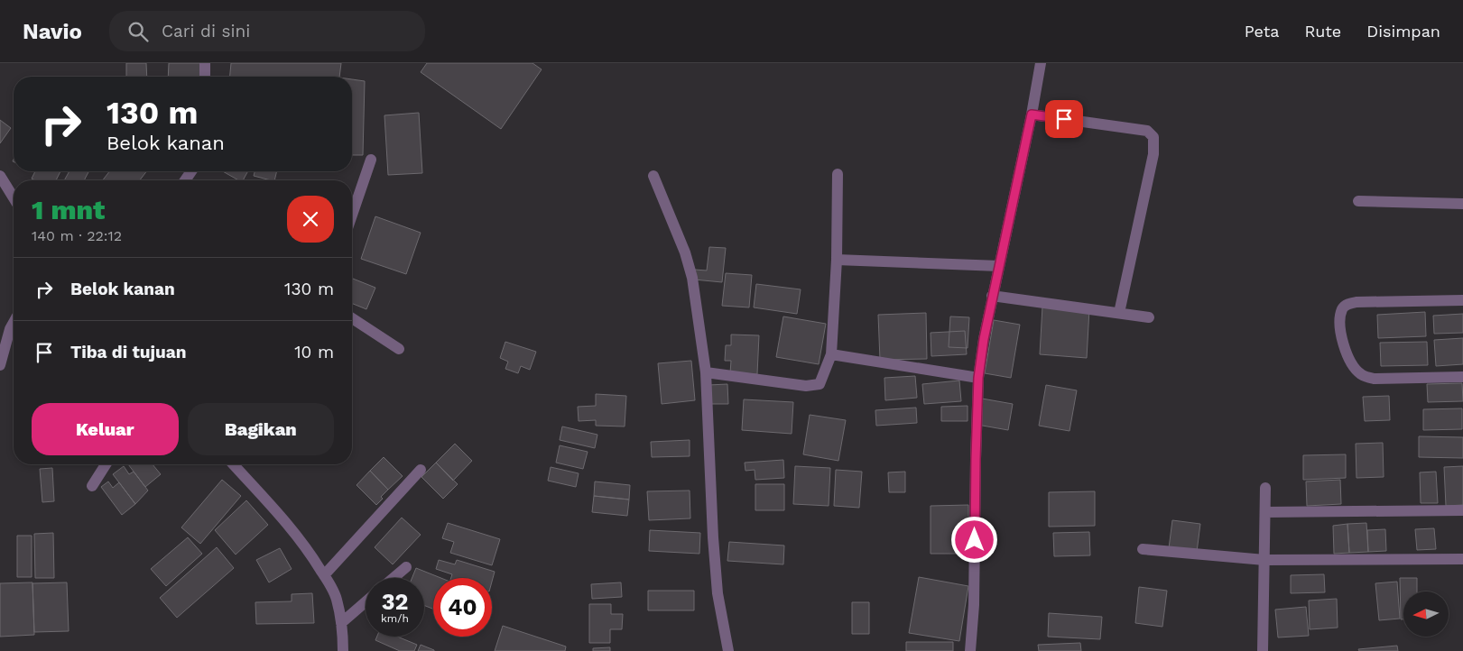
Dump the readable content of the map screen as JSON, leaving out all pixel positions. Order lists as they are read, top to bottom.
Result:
{
  "north": "left",
  "page": {
    "header": "Navio",
    "search": "Cari di sini",
    "nav": ["Peta", "Rute", "Disimpan"],
    "turn": ["130 m", "Belok kanan"],
    "heading": ["1 mnt", "140 m · 22:12"],
    "list": [
      {
        "name": "Belok kanan",
        "value": "130 m"
      },
      {
        "name": "Tiba di tujuan",
        "value": "10 m"
      }
    ],
    "buttons": ["Keluar", "Bagikan"],
    "speed": "32 km/h",
    "limit": "40"
  }
}
